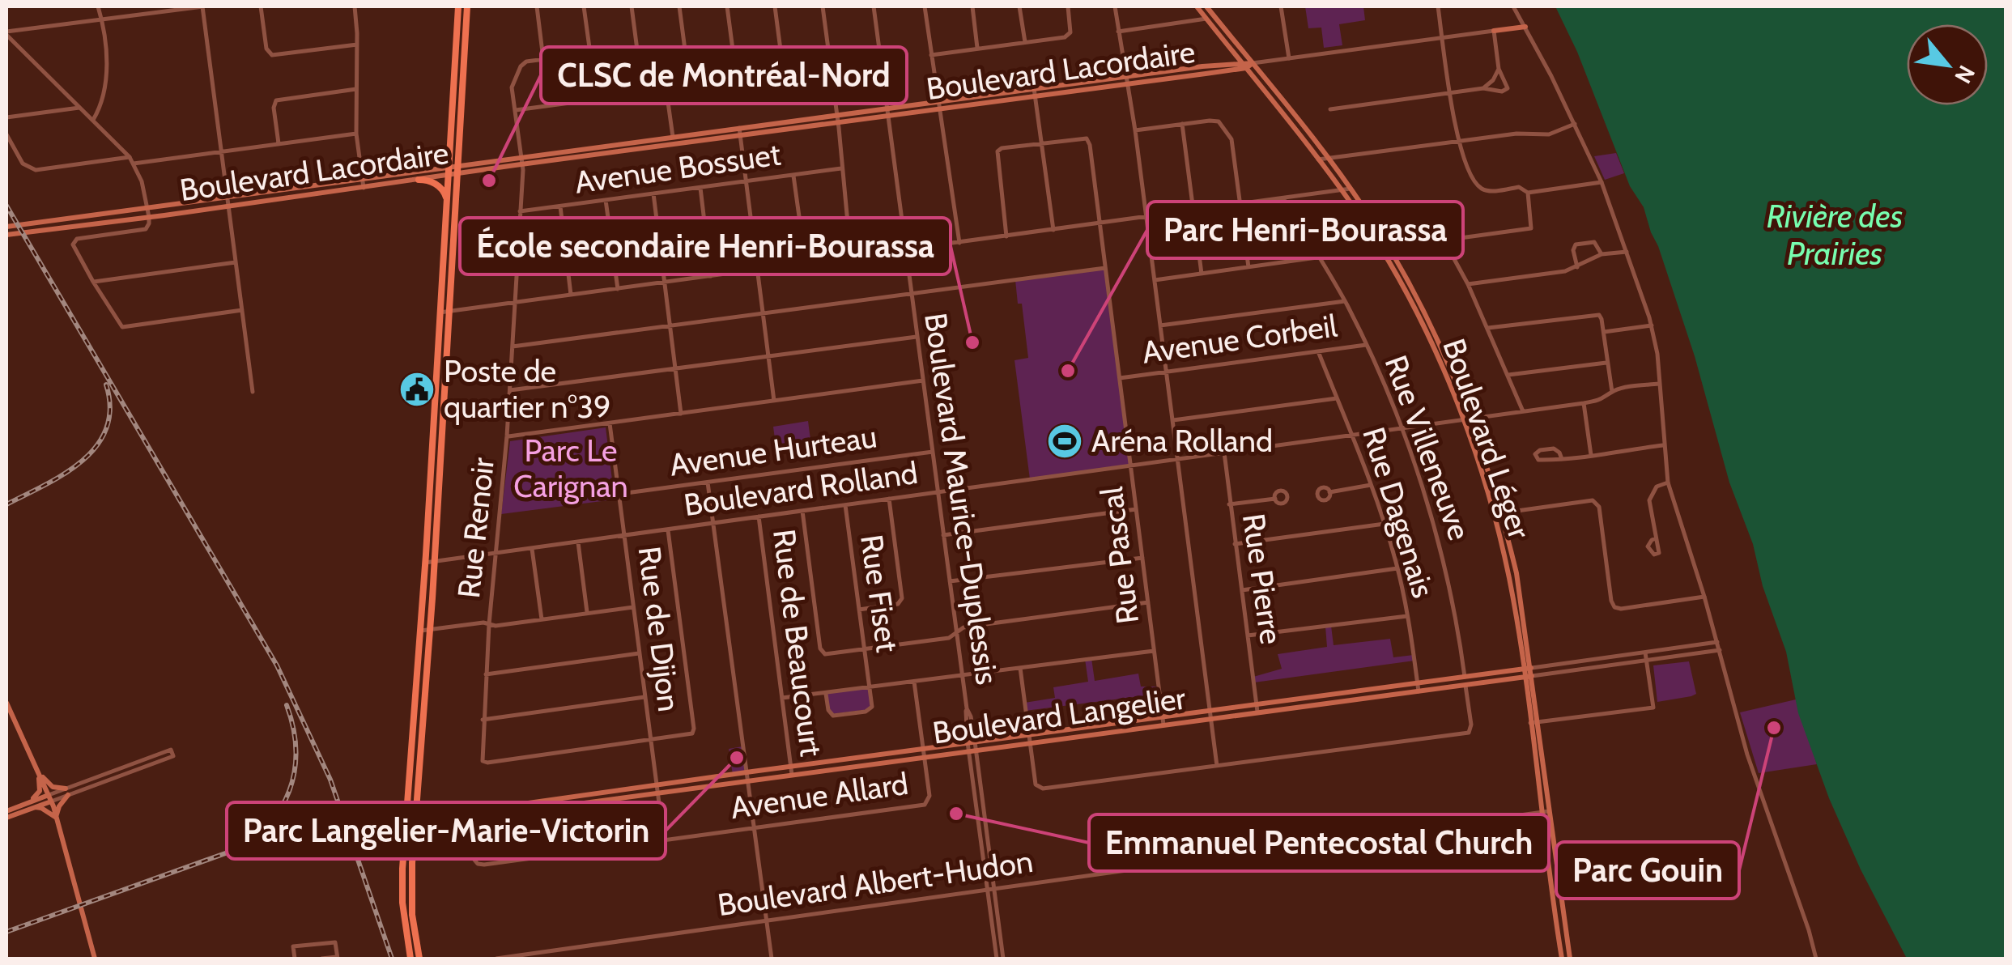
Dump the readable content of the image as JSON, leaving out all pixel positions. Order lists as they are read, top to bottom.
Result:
{
  "streets": {
    "main road": ["Boulevard Lacordaire", "Boulevard Léger", "Boulevard Langelier"],
    "street": [
      "Avenue Bossuet",
      "Avenue Corbeil",
      "Rue Villeneuve",
      "Avenue Hurteau",
      "Boulevard Rolland",
      "Boulevard Maurice-Duplessis",
      "Rue Dagenais",
      "Rue Renoir",
      "Rue Pascal",
      "Rue Pierre",
      "Rue Fiset",
      "Rue de Dijon",
      "Rue de Beaucourt",
      "Avenue Allard",
      "Boulevard Albert-Hudon"
    ]
  },
  "crossings": [
    ["Boulevard Lacordaire", "Boulevard Léger"],
    ["Boulevard Lacordaire", "Boulevard Maurice-Duplessis"],
    ["Boulevard Lacordaire", "Rue Renoir"],
    ["Avenue Bossuet", "Rue Renoir"],
    ["Avenue Corbeil", "Rue Villeneuve"],
    ["Avenue Corbeil", "Rue Dagenais"],
    ["Avenue Corbeil", "Rue Pascal"],
    ["Boulevard Léger", "Boulevard Rolland"],
    ["Boulevard Léger", "Boulevard Langelier"],
    ["Boulevard Léger", "Boulevard Albert-Hudon"],
    ["Rue Villeneuve", "Boulevard Rolland"],
    ["Rue Villeneuve", "Boulevard Langelier"],
    ["Avenue Hurteau", "Boulevard Maurice-Duplessis"],
    ["Avenue Hurteau", "Rue de Dijon"],
    ["Boulevard Rolland", "Boulevard Maurice-Duplessis"],
    ["Boulevard Rolland", "Rue Dagenais"],
    ["Boulevard Rolland", "Rue Renoir"],
    ["Boulevard Rolland", "Rue Pascal"],
    ["Boulevard Rolland", "Rue Pierre"],
    ["Boulevard Rolland", "Rue Fiset"],
    ["Boulevard Rolland", "Rue de Dijon"],
    ["Boulevard Rolland", "Rue de Beaucourt"],
    ["Boulevard Maurice-Duplessis", "Boulevard Langelier"],
    ["Boulevard Maurice-Duplessis", "Boulevard Albert-Hudon"],
    ["Rue Dagenais", "Boulevard Langelier"],
    ["Rue Renoir", "Rue de Dijon"],
    ["Rue Pascal", "Boulevard Langelier"],
    ["Rue Pierre", "Boulevard Langelier"],
    ["Rue de Dijon", "Boulevard Langelier"],
    ["Rue de Dijon", "Avenue Allard"],
    ["Rue de Beaucourt", "Boulevard Langelier"],
    ["Boulevard Langelier", "Avenue Allard"]
  ],
  "water": ["Rivière des Prairies"],
  "parks": ["Parc Le Carignan"],
  "places": {
    "other": [
      "CLSC de Montréal-Nord",
      "École secondaire Henri-Bourassa",
      "Parc Henri-Bourassa",
      "Parc Gouin",
      "Parc Langelier-Marie-Victorin",
      "Emmanuel Pentecostal Church"
    ],
    "public building": ["Poste de quartier n°39"],
    "sports": ["Aréna Rolland"]
  },
  "north": "bottom right"
}
